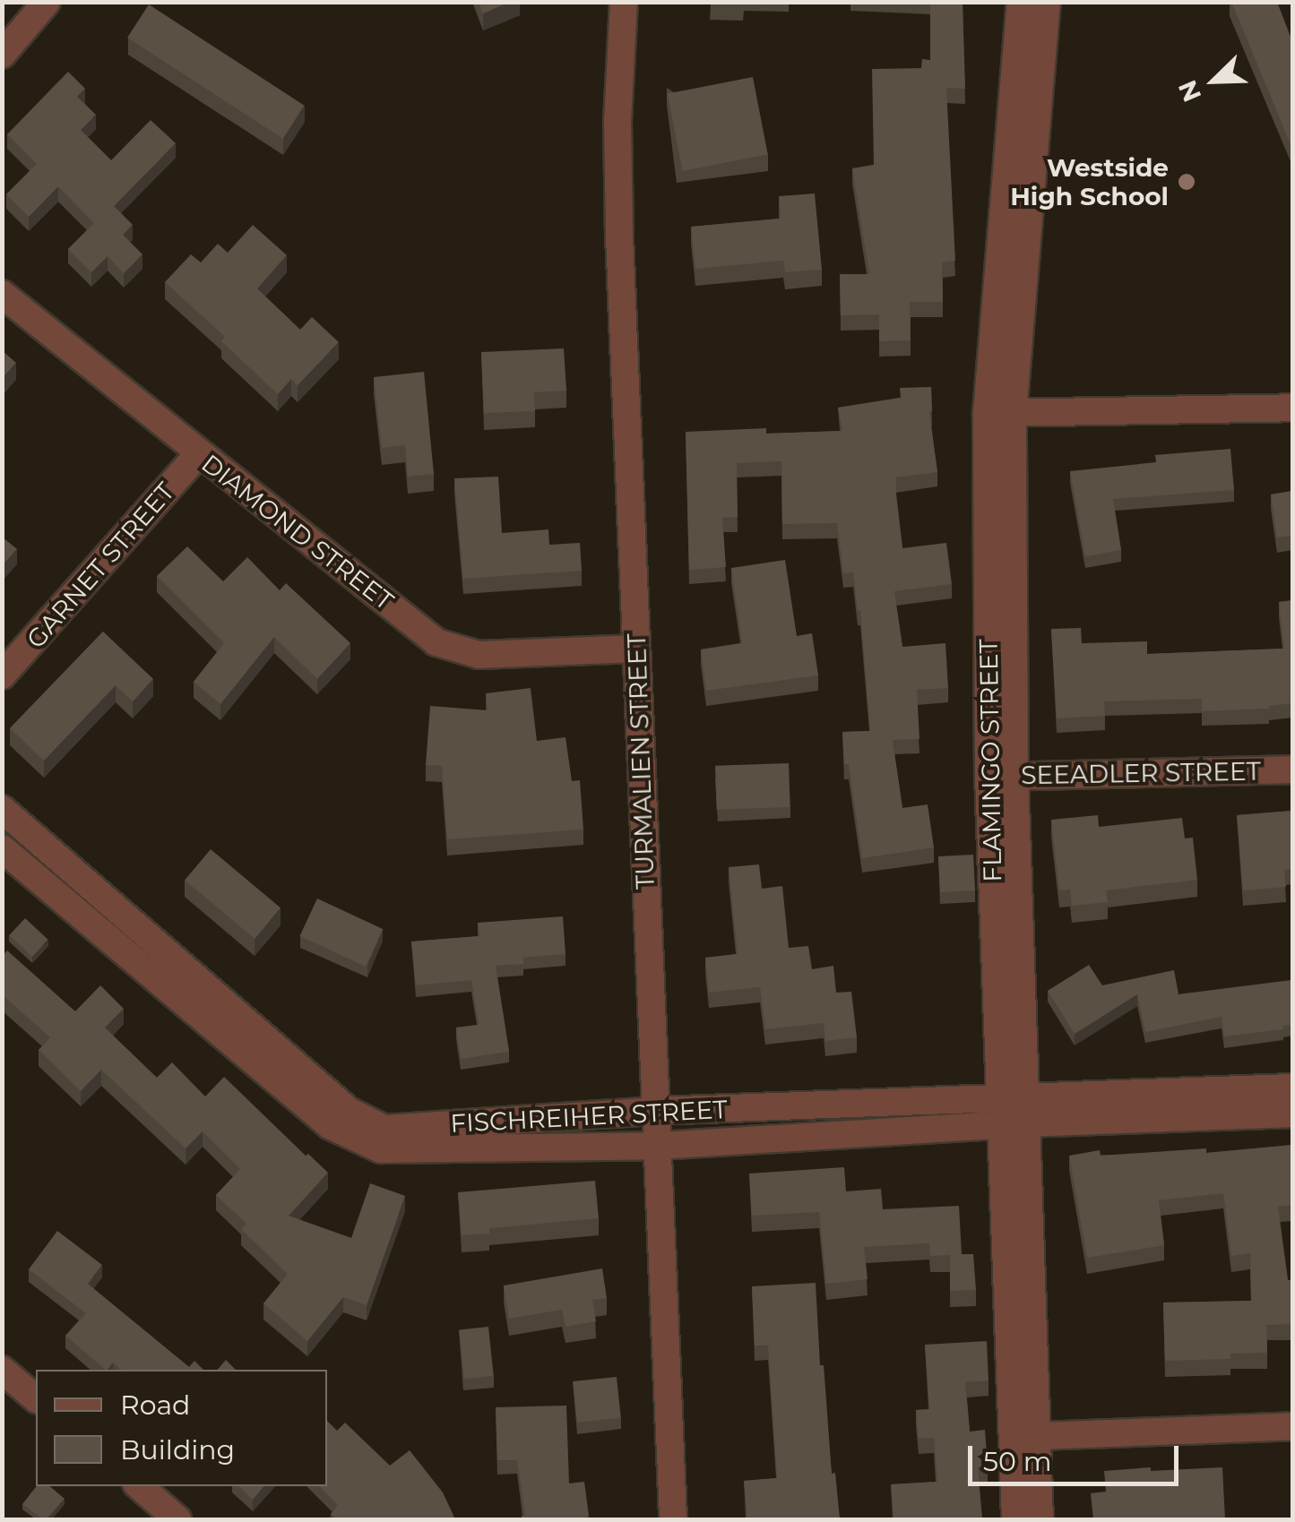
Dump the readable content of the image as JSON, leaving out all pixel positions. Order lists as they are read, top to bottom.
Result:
{
  "streets": {
    "street": [
      "DIAMOND STREET",
      "GARNET STREET",
      "FLAMINGO STREET",
      "TURMALIEN STREET",
      "SEEADLER STREET",
      "FISCHREIHER STREET"
    ]
  },
  "crossings": [
    ["DIAMOND STREET", "GARNET STREET"],
    ["DIAMOND STREET", "TURMALIEN STREET"],
    ["FLAMINGO STREET", "SEEADLER STREET"],
    ["FLAMINGO STREET", "FISCHREIHER STREET"],
    ["TURMALIEN STREET", "FISCHREIHER STREET"]
  ],
  "places": ["Westside High School"],
  "legend": ["Road", "Building"],
  "scale_bar": "50 m",
  "north": "bottom left"
}
